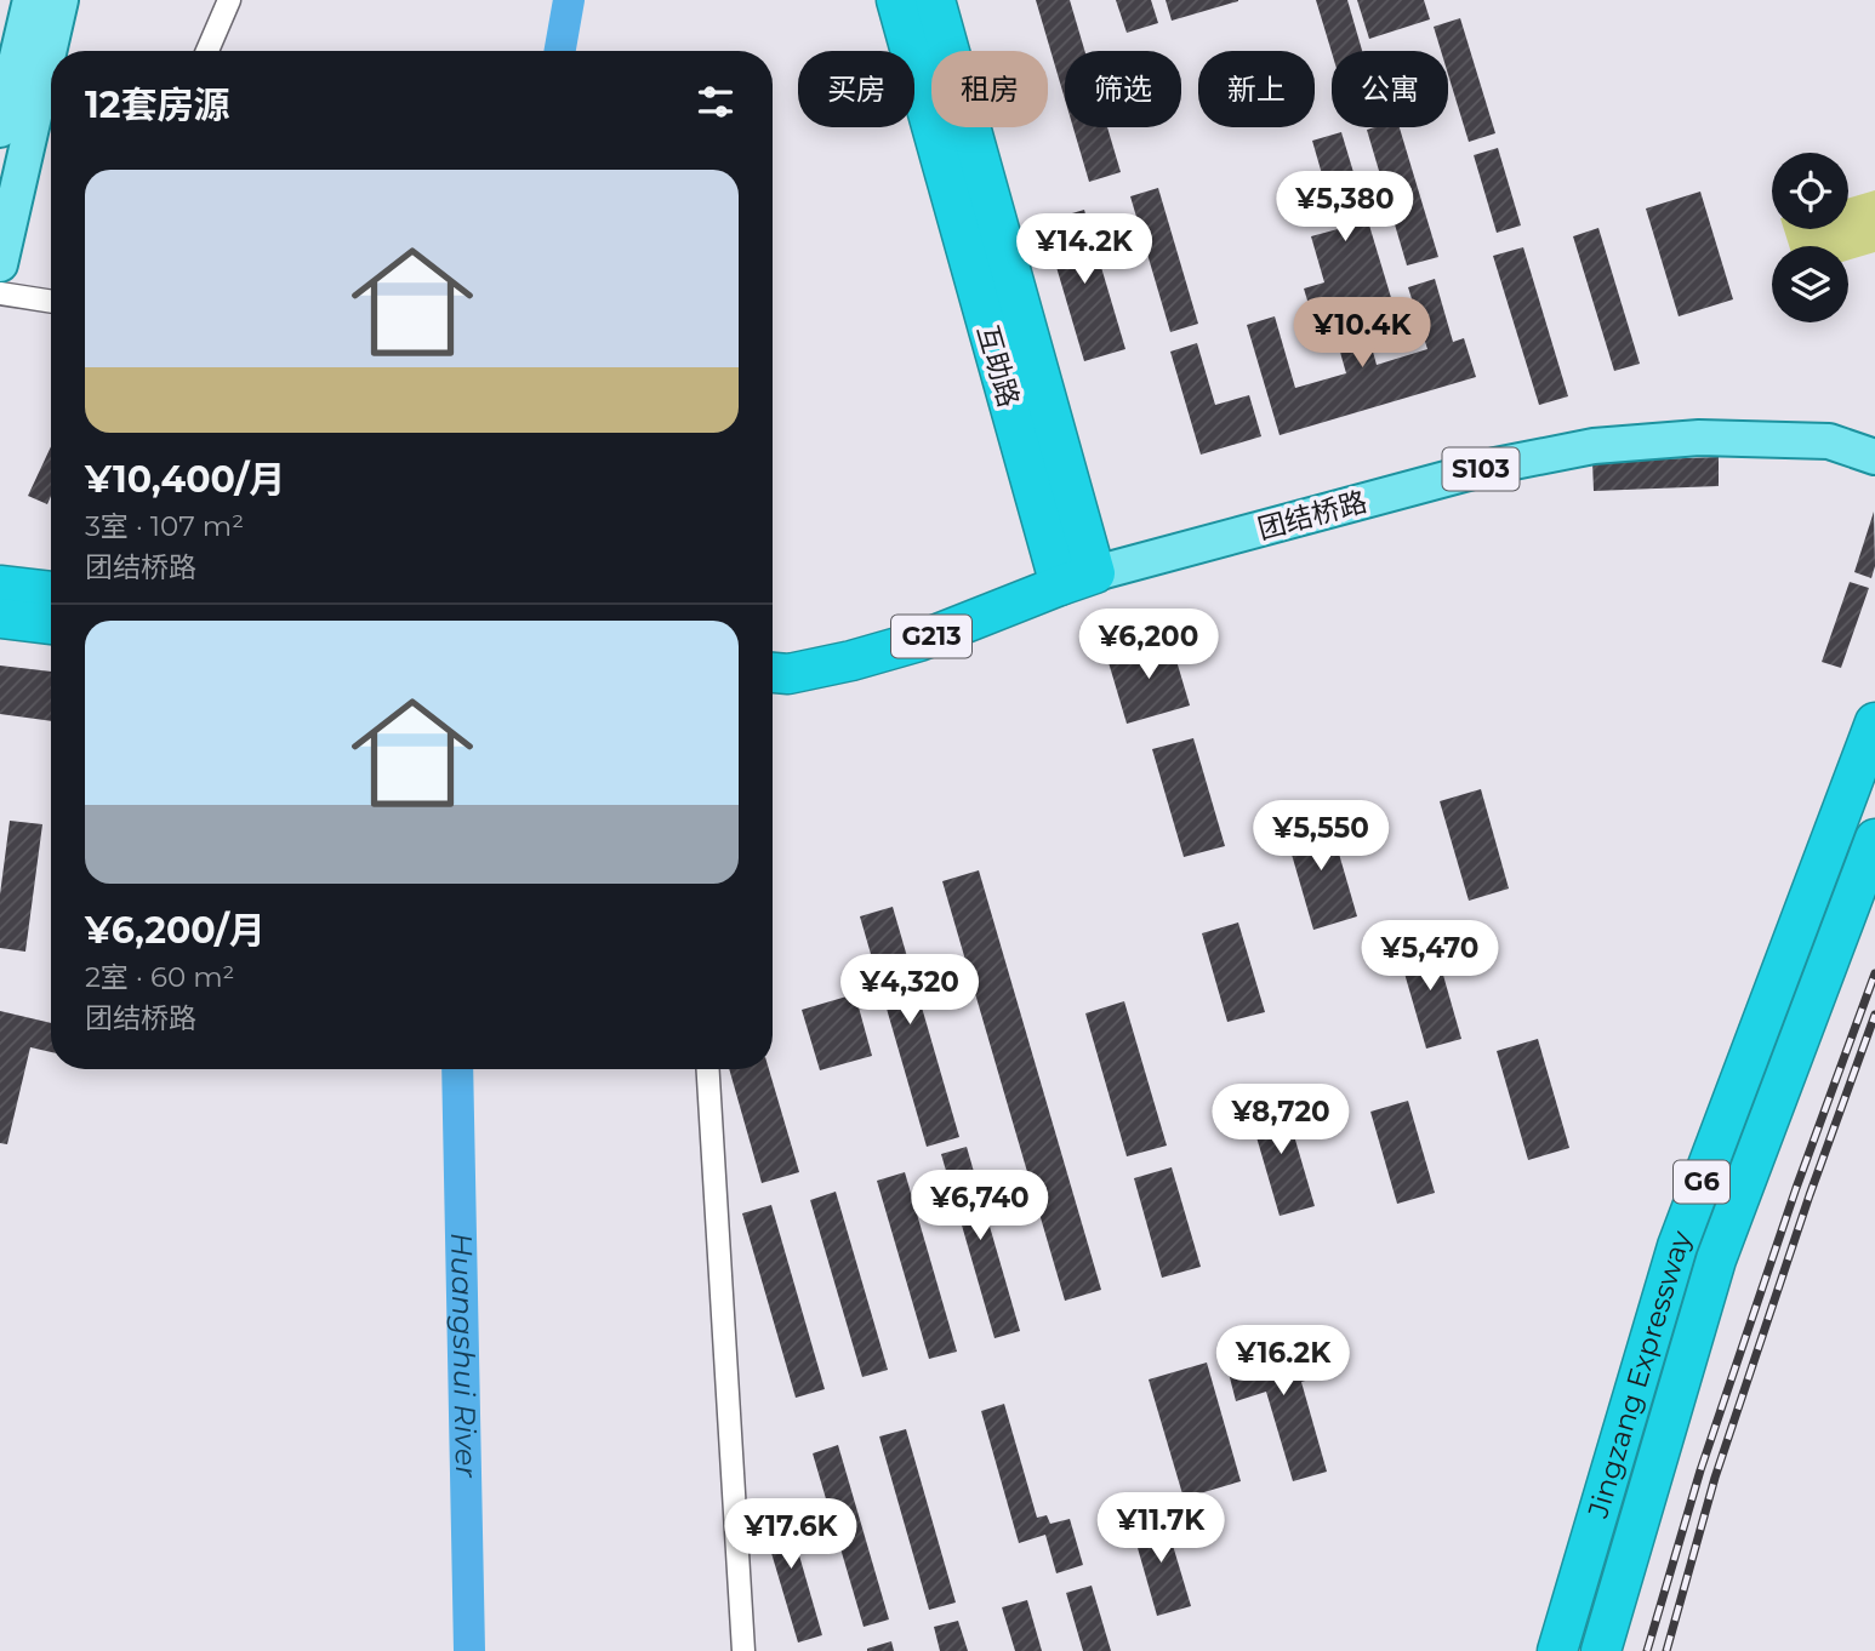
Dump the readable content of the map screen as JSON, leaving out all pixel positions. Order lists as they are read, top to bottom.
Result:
{
  "streets": {
    "highway": [
      "互助路",
      "团结桥路",
      "G213",
      "G6",
      "Jingzang Expressway"
    ],
    "main road": ["S103"]
  },
  "crossings": [
    ["互助路", "团结桥路"]
  ],
  "water": ["Huangshui River"],
  "page": {
    "chip": [
      "买房",
      "租房",
      "筛选",
      "新上",
      "公寓"
    ],
    "heading": "12套房源",
    "list": [
      {
        "name": "¥10,400/月",
        "note": "3室 · 107 m² · 团结桥路"
      },
      {
        "name": "¥6,200/月",
        "note": "2室 · 60 m² · 团结桥路"
      }
    ],
    "price": [
      "¥5,380",
      "¥14.2K",
      "¥10.4K",
      "¥6,200",
      "¥5,550",
      "¥5,470",
      "¥4,320",
      "¥8,720",
      "¥6,740",
      "¥16.2K",
      "¥11.7K",
      "¥17.6K"
    ]
  }
}
